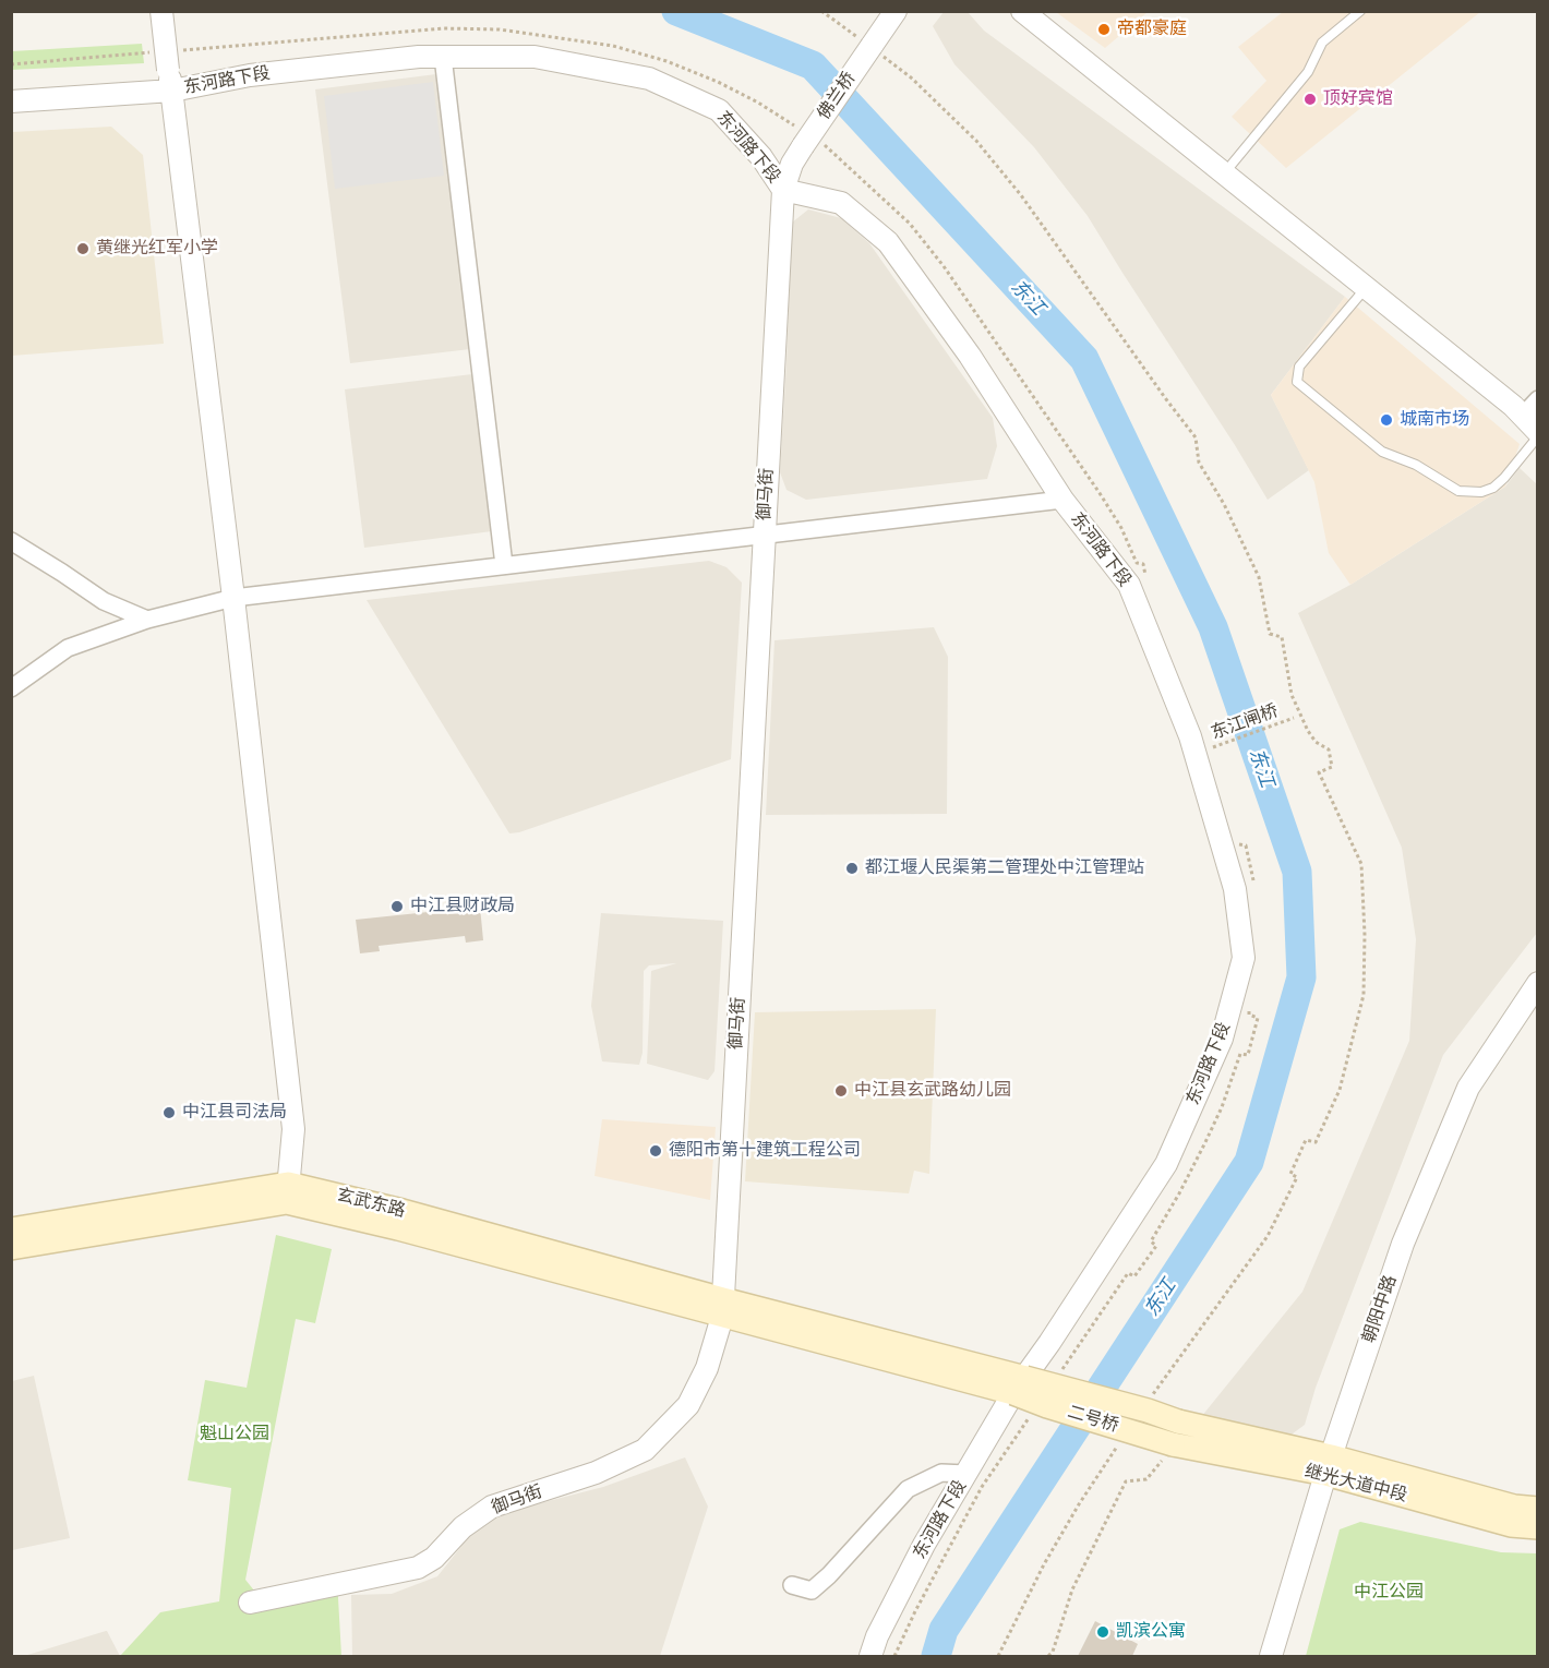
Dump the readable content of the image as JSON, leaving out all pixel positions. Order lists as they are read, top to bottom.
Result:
{
  "streets": {
    "main road": ["玄武东路", "二号桥", "继光大道中段"],
    "street": [
      "东河路下段",
      "佛兰桥",
      "御马街",
      "朝阳中路"
    ],
    "path": ["东江闸桥"]
  },
  "crossings": [
    ["东河路下段", "御马街"],
    ["东河路下段", "玄武东路"],
    ["东河路下段", "二号桥"],
    ["佛兰桥", "御马街"],
    ["御马街", "玄武东路"],
    ["玄武东路", "二号桥"],
    ["朝阳中路", "继光大道中段"],
    ["二号桥", "继光大道中段"]
  ],
  "water": ["东江"],
  "parks": ["魁山公园", "中江公园"],
  "places": [
    "帝都豪庭",
    "顶好宾馆",
    "黄继光红军小学",
    "城南市场",
    "都江堰人民渠第二管理处中江管理站",
    "中江县财政局",
    "中江县玄武路幼儿园",
    "中江县司法局",
    "德阳市第十建筑工程公司",
    "凯滨公寓"
  ]
}
